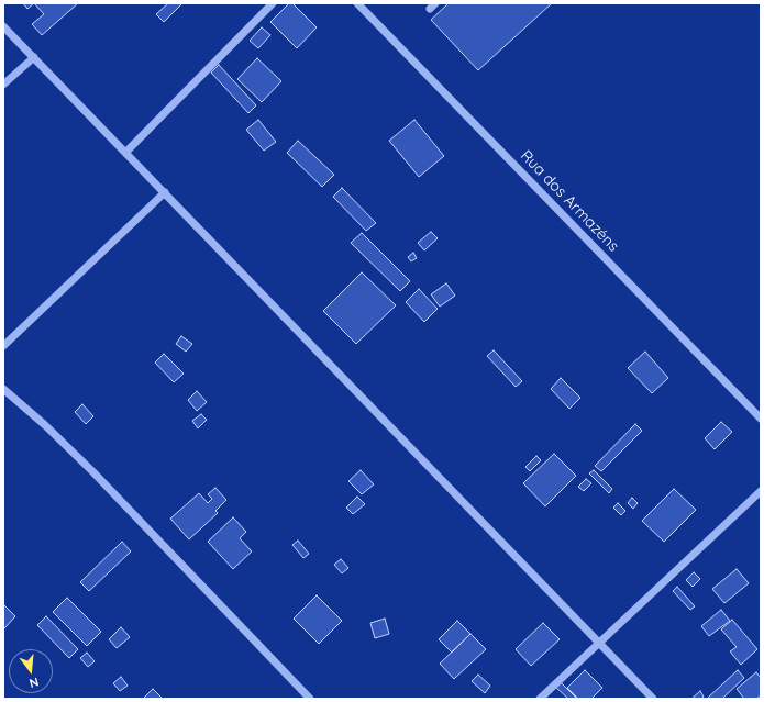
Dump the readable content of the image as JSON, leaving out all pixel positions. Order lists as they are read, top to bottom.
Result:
{
  "streets": {
    "street": ["Rua dos Armazéns"]
  },
  "north": "bottom"
}
